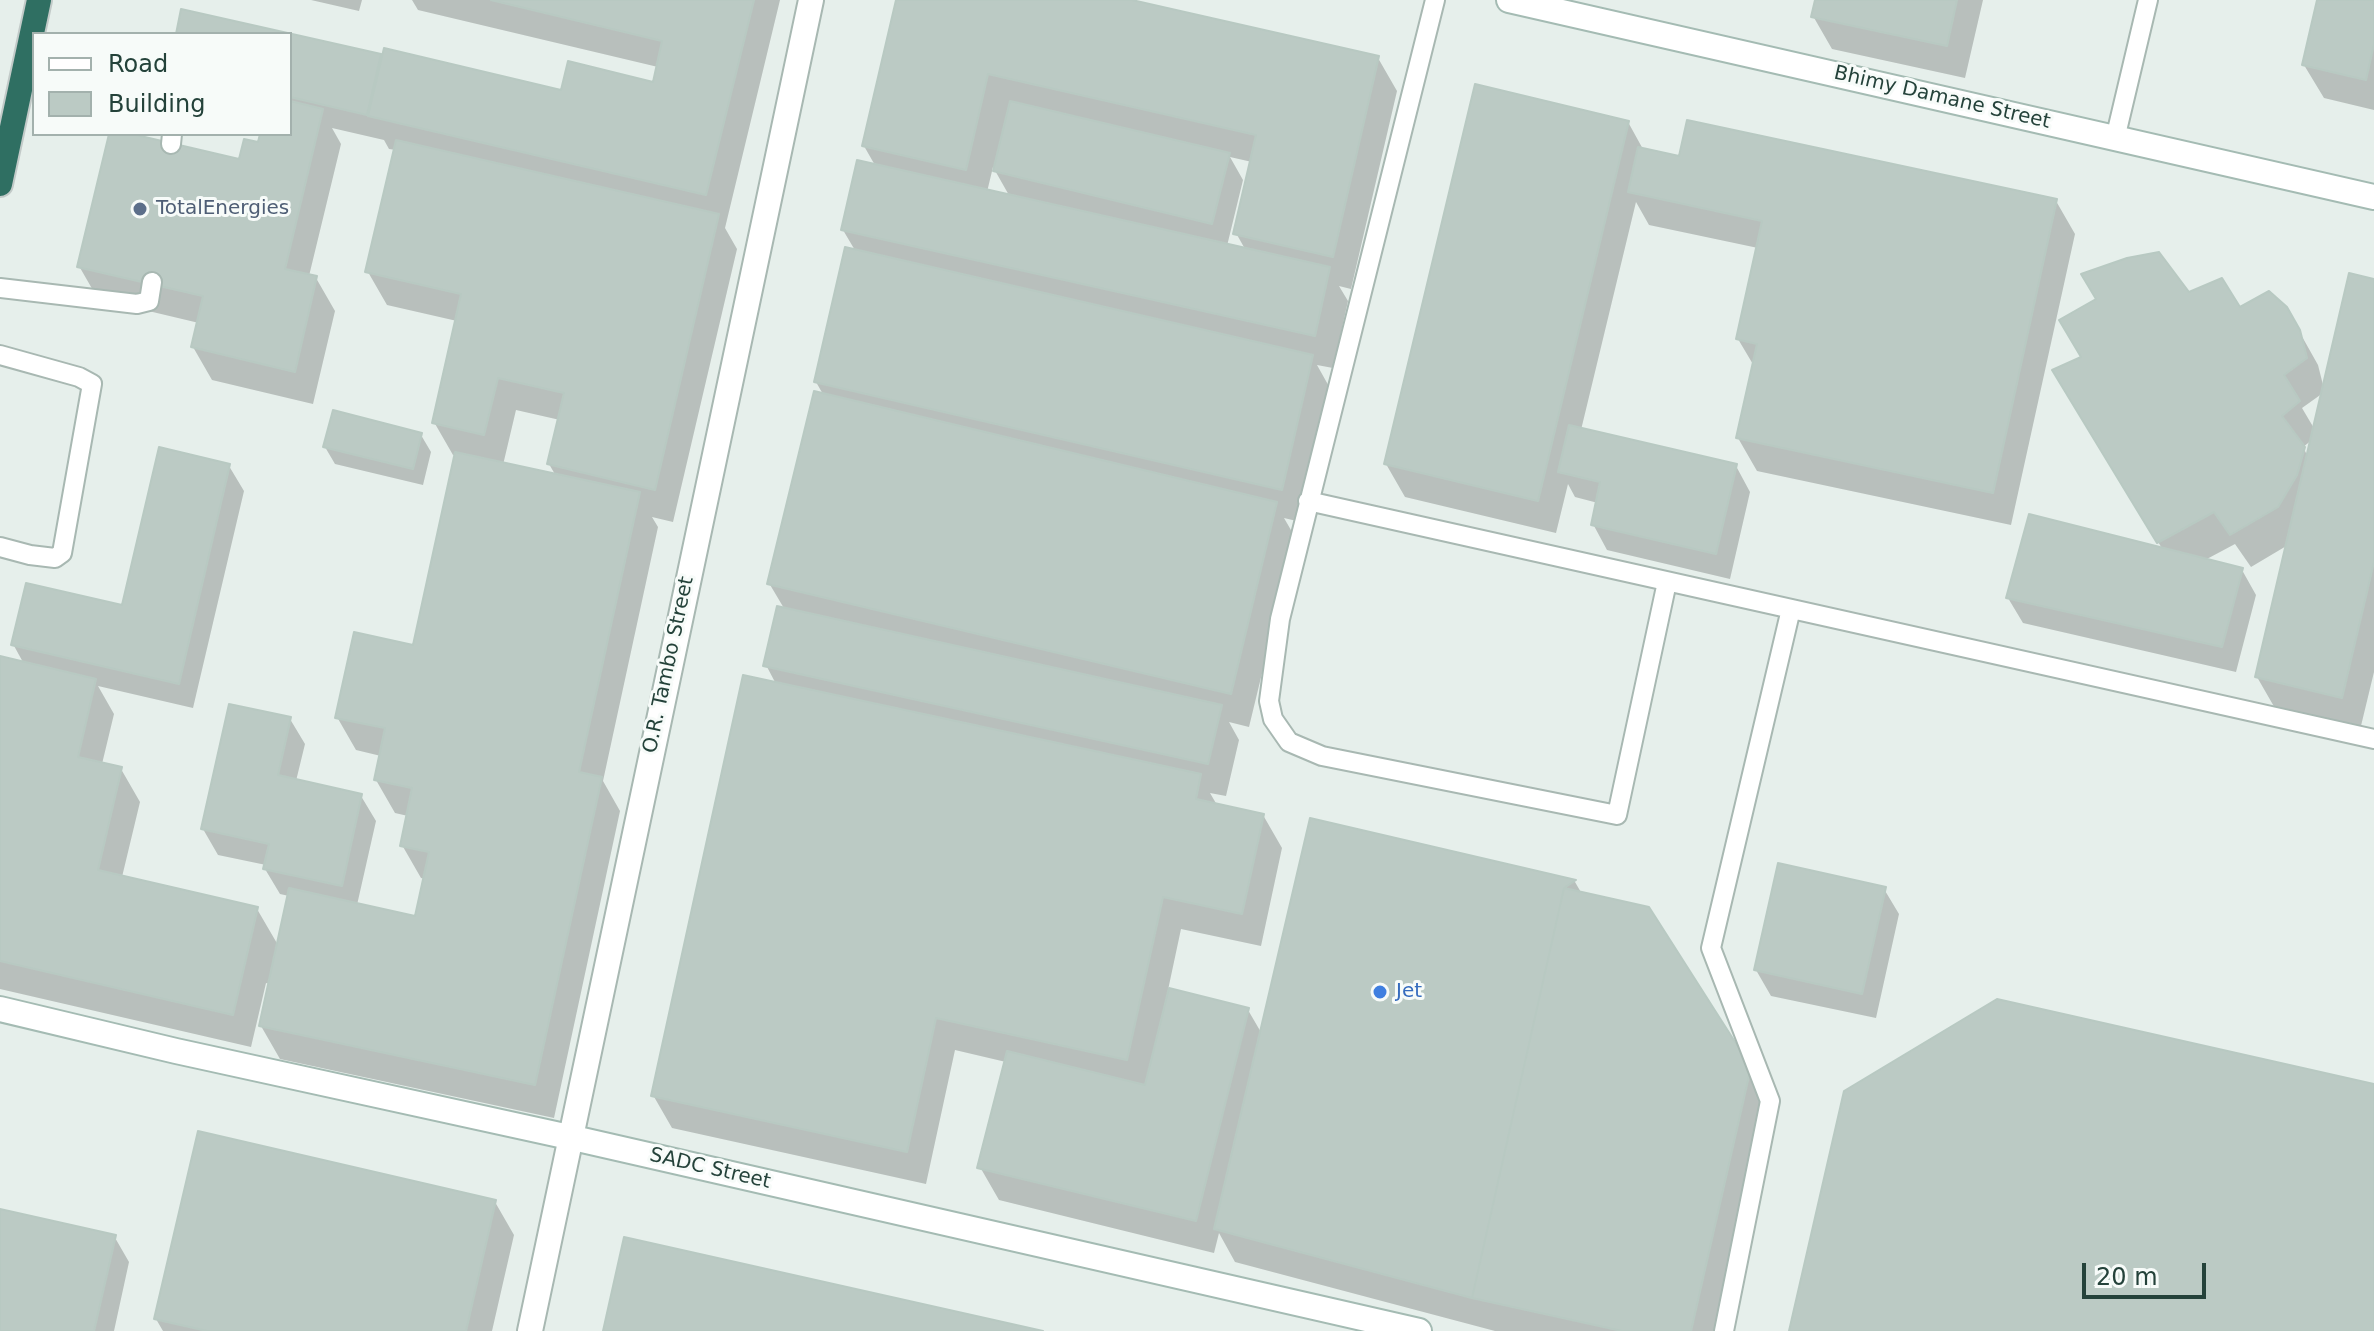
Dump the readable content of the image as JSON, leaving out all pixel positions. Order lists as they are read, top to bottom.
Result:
{
  "streets": {
    "main road": ["Bhimy Damane Street", "O.R. Tambo Street", "SADC Street"]
  },
  "crossings": [
    ["O.R. Tambo Street", "SADC Street"]
  ],
  "places": ["TotalEnergies", "Jet"],
  "legend": ["Road", "Building"],
  "scale_bar": "20 m"
}
